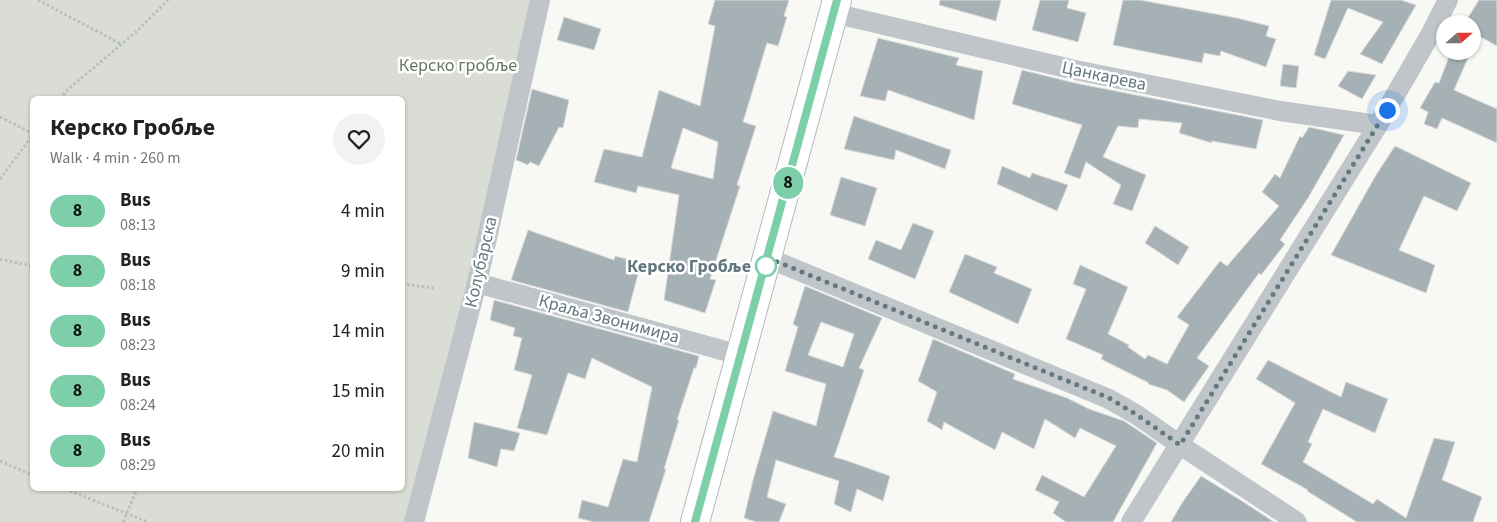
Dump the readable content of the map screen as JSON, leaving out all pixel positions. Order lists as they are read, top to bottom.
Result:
{
  "streets": {
    "street": ["Цанкарева", "Колубарска", "Краља Звонимира"]
  },
  "crossings": [
    ["Колубарска", "Краља Звонимира"]
  ],
  "parks": ["Керско гробље"],
  "places": ["Керско Гробље"],
  "lines": ["bus line 8"],
  "north": "right",
  "page": {
    "on_map": "8",
    "heading": ["Керско Гробље", "Walk · 4 min · 260 m"],
    "list": [
      {
        "mark": "8",
        "name": "Bus",
        "note": "08:13",
        "value": "4 min"
      },
      {
        "mark": "8",
        "name": "Bus",
        "note": "08:18",
        "value": "9 min"
      },
      {
        "mark": "8",
        "name": "Bus",
        "note": "08:23",
        "value": "14 min"
      },
      {
        "mark": "8",
        "name": "Bus",
        "note": "08:24",
        "value": "15 min"
      },
      {
        "mark": "8",
        "name": "Bus",
        "note": "08:29",
        "value": "20 min"
      }
    ]
  }
}
